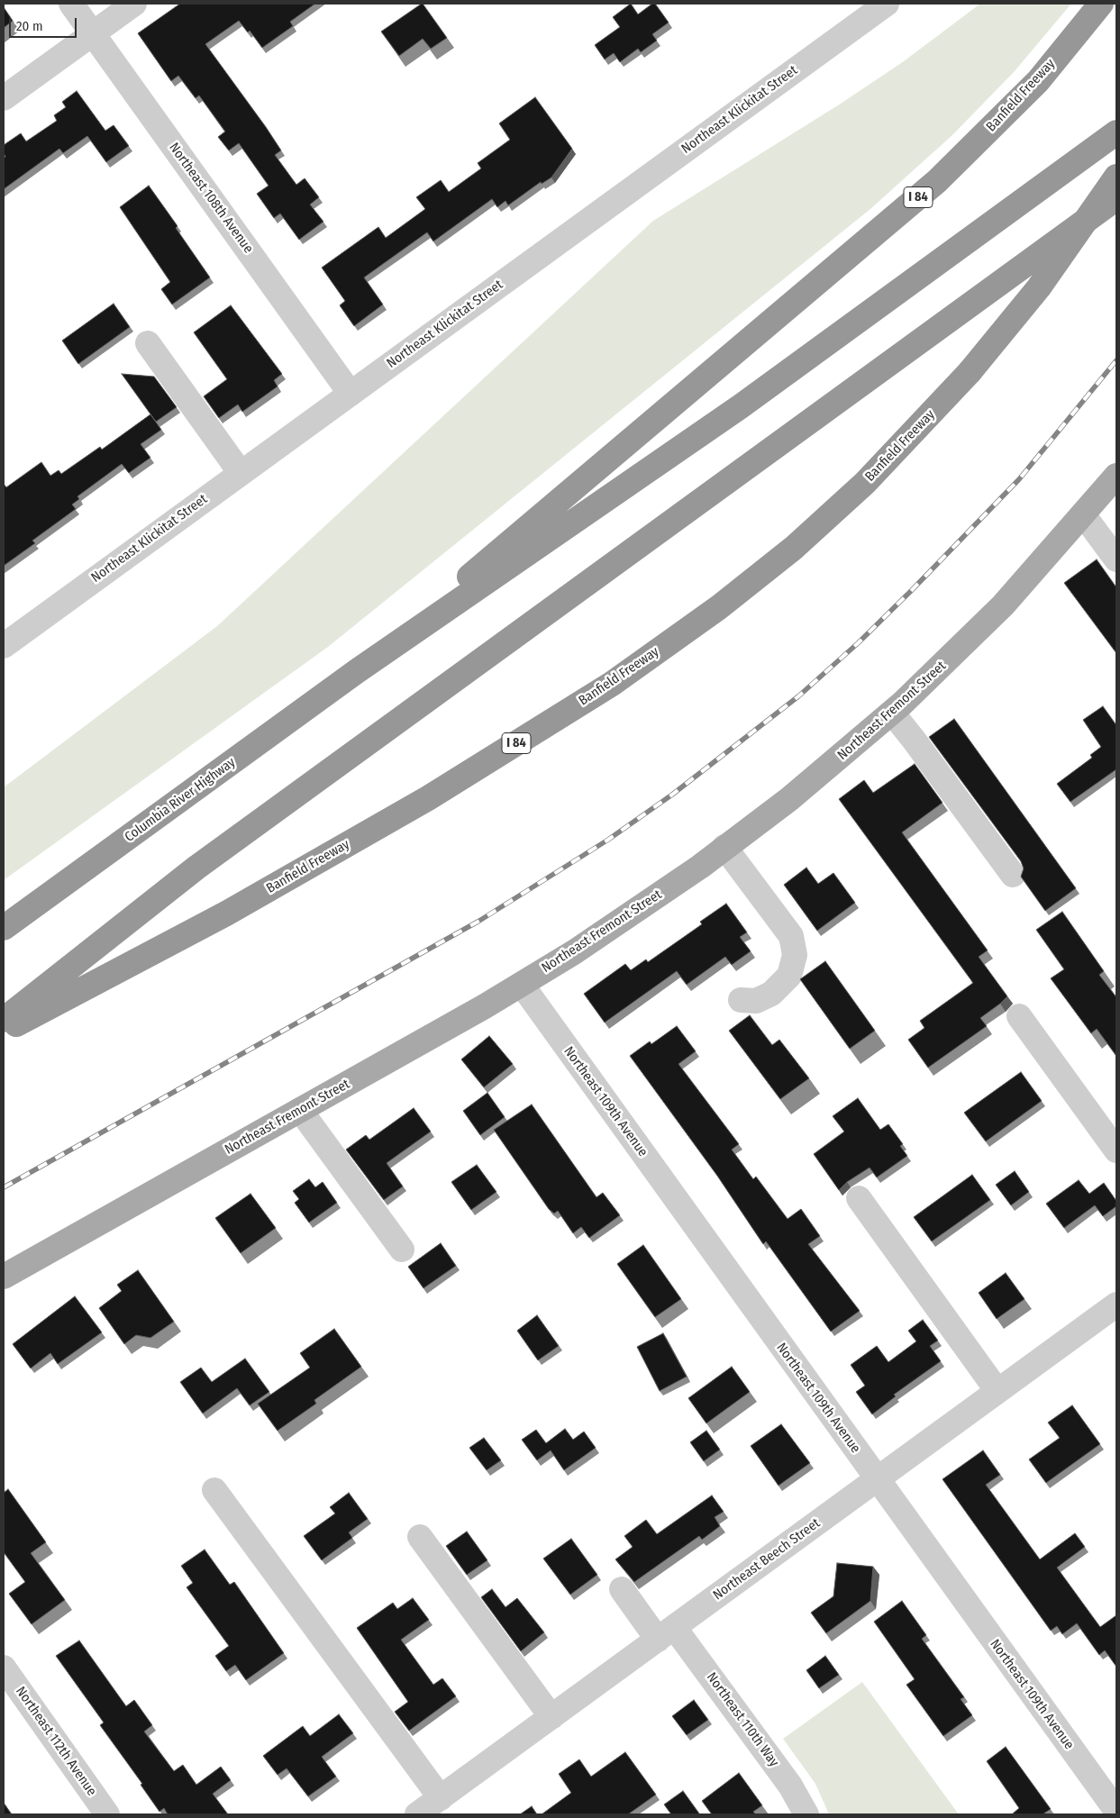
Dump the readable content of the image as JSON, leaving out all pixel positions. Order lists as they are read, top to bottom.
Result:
{
  "streets": {
    "highway": ["Banfield Freeway", "I 84", "Columbia River Highway"],
    "main road": ["Northeast Fremont Street"],
    "street": [
      "Northeast Klickitat Street",
      "Northeast 108th Avenue",
      "Northeast 109th Avenue",
      "Northeast Beech Street",
      "Northeast 110th Way",
      "Northeast 112th Avenue"
    ]
  },
  "crossings": [
    ["Banfield Freeway", "Columbia River Highway"],
    ["Northeast Klickitat Street", "Northeast 108th Avenue"],
    ["Northeast Fremont Street", "Northeast 109th Avenue"],
    ["Northeast 109th Avenue", "Northeast Beech Street"],
    ["Northeast Beech Street", "Northeast 110th Way"]
  ],
  "scale_bar": "20 m"
}
